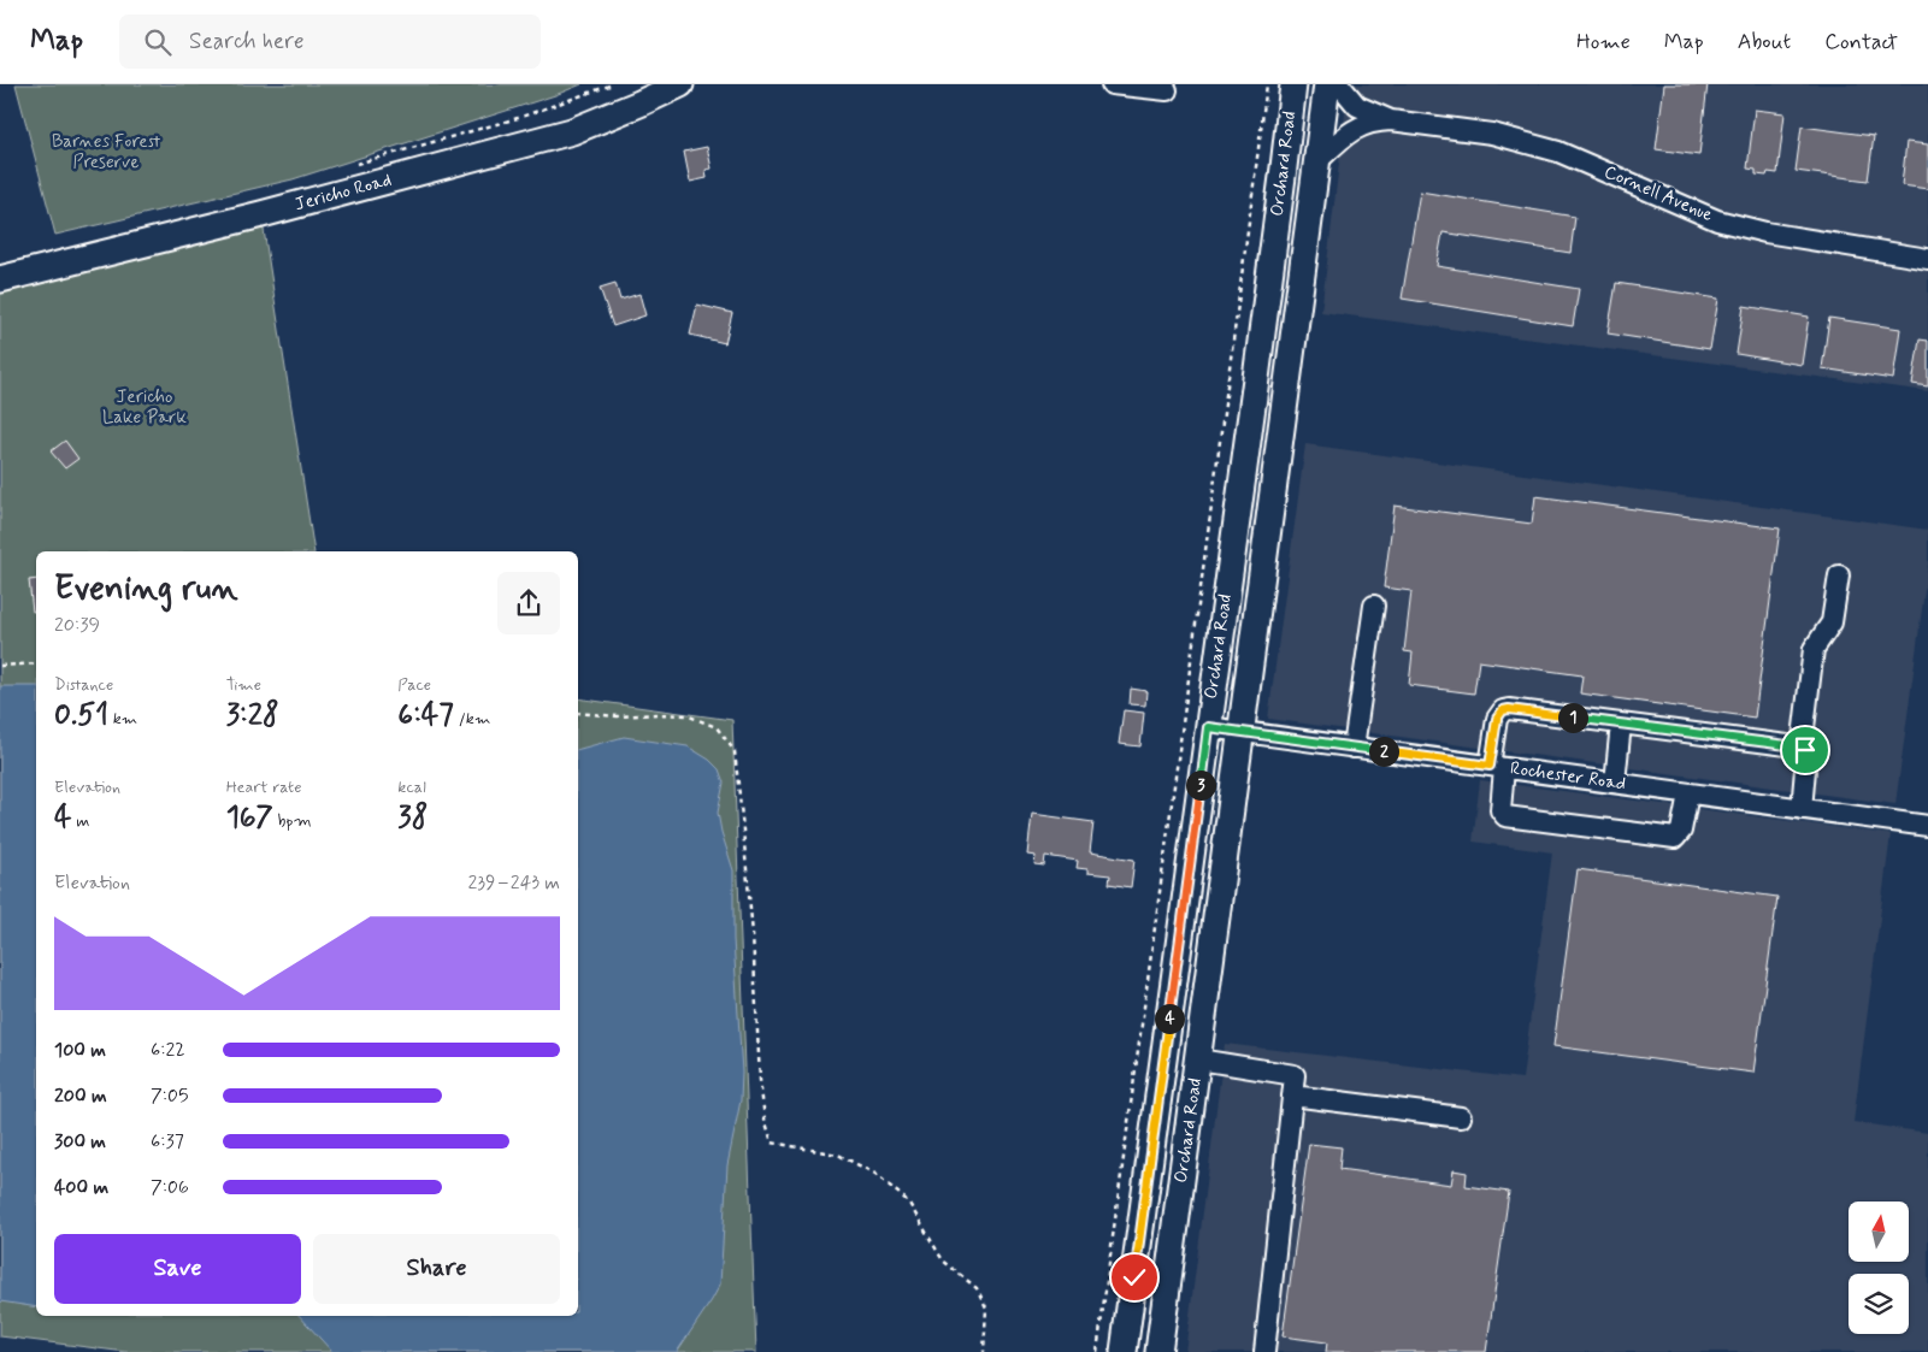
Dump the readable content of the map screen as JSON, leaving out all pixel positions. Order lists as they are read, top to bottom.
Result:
{
  "streets": {
    "main road": ["Orchard Road", "Jericho Road"],
    "street": ["Cornell Avenue", "Rochester Road"]
  },
  "crossings": [
    ["Orchard Road", "Cornell Avenue"],
    ["Orchard Road", "Rochester Road"]
  ],
  "parks": ["Barnes Forest Preserve", "Jericho Lake Park"],
  "north": "top",
  "page": {
    "header": "Map",
    "search": "Search here",
    "nav": [
      "Home",
      "Map",
      "About",
      "Contact"
    ],
    "heading": ["Evening run", "20:39"],
    "stats": [
      ["Distance", "0.51 km"],
      ["Time", "3:28"],
      ["Pace", "6:47 /km"],
      ["Elevation", "4 m"],
      ["Heart rate", "167 bpm"],
      ["kcal", "38"]
    ],
    "pins": [
      "1",
      "2",
      "3",
      "4"
    ],
    "chart": ["Elevation", "239–243 m"],
    "list": [
      {
        "name": "100 m",
        "note": "6:22"
      },
      {
        "name": "200 m",
        "note": "7:05"
      },
      {
        "name": "300 m",
        "note": "6:37"
      },
      {
        "name": "400 m",
        "note": "7:06"
      }
    ],
    "buttons": ["Save", "Share"]
  }
}
